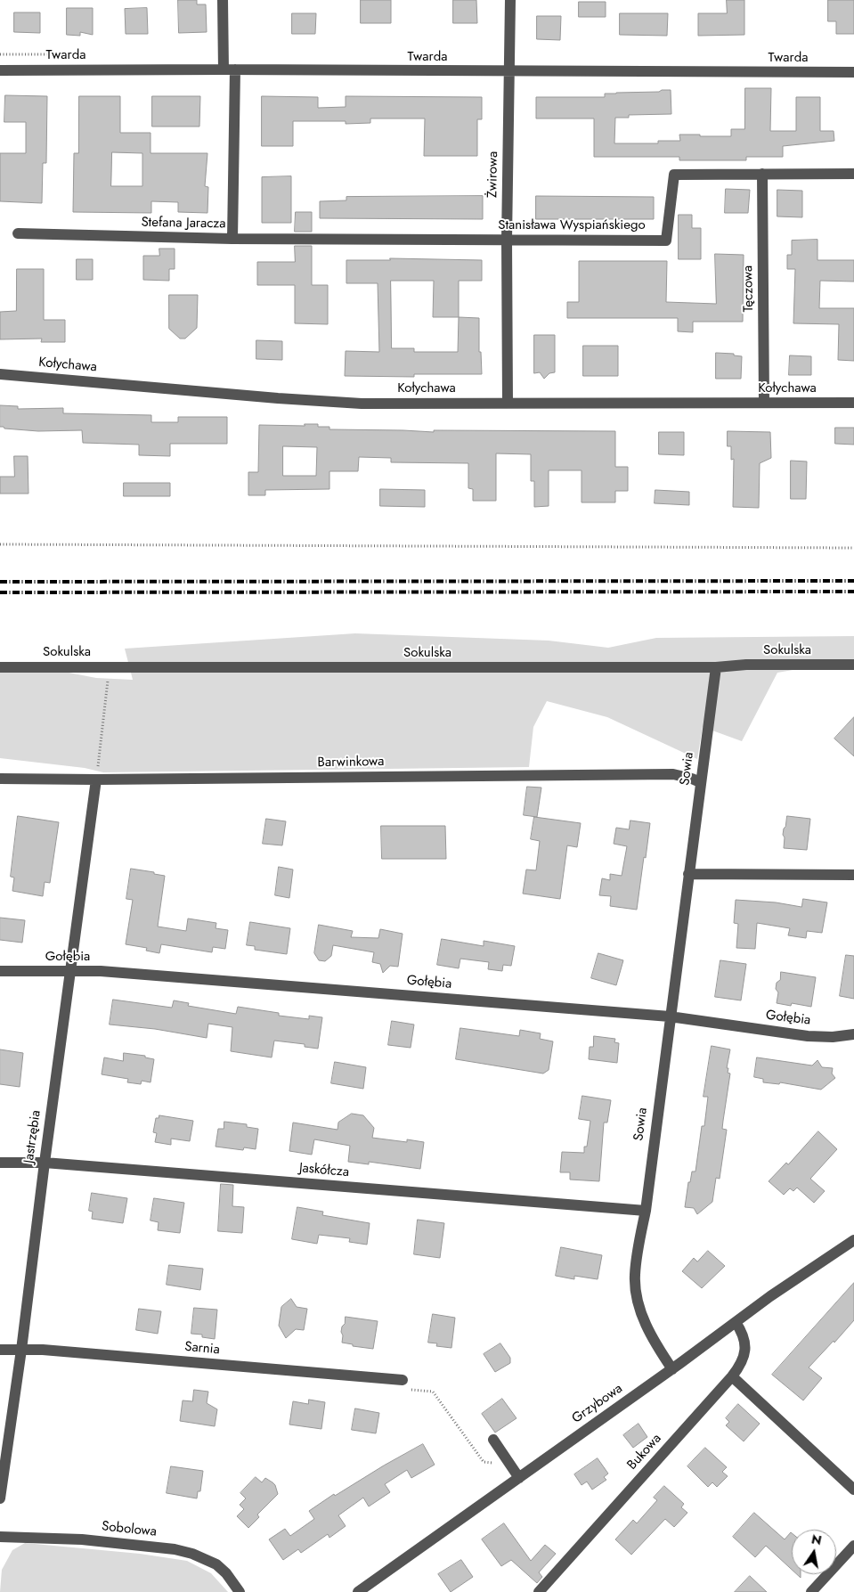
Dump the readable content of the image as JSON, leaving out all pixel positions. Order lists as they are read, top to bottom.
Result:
{
  "streets": {
    "street": [
      "Twarda",
      "Żwirowa",
      "Stefana Jaracza",
      "Stanisława Wyspiańskiego",
      "Tęczowa",
      "Kołychawa",
      "Sokulska",
      "Barwinkowa",
      "Sowia",
      "Gołębia",
      "Jastrzębia",
      "Jaskółcza",
      "Sarnia",
      "Grzybowa",
      "Bukowa",
      "Sobolowa"
    ]
  },
  "crossings": [
    ["Twarda", "Żwirowa"],
    ["Twarda", "Stefana Jaracza"],
    ["Żwirowa", "Stanisława Wyspiańskiego"],
    ["Żwirowa", "Kołychawa"],
    ["Stefana Jaracza", "Stanisława Wyspiańskiego"],
    ["Stanisława Wyspiańskiego", "Tęczowa"],
    ["Tęczowa", "Kołychawa"],
    ["Sokulska", "Sowia"],
    ["Barwinkowa", "Sowia"],
    ["Barwinkowa", "Jastrzębia"],
    ["Sowia", "Gołębia"],
    ["Sowia", "Jaskółcza"],
    ["Sowia", "Grzybowa"],
    ["Gołębia", "Jastrzębia"],
    ["Jastrzębia", "Jaskółcza"],
    ["Jastrzębia", "Sarnia"],
    ["Grzybowa", "Bukowa"]
  ],
  "north": "top"
}
